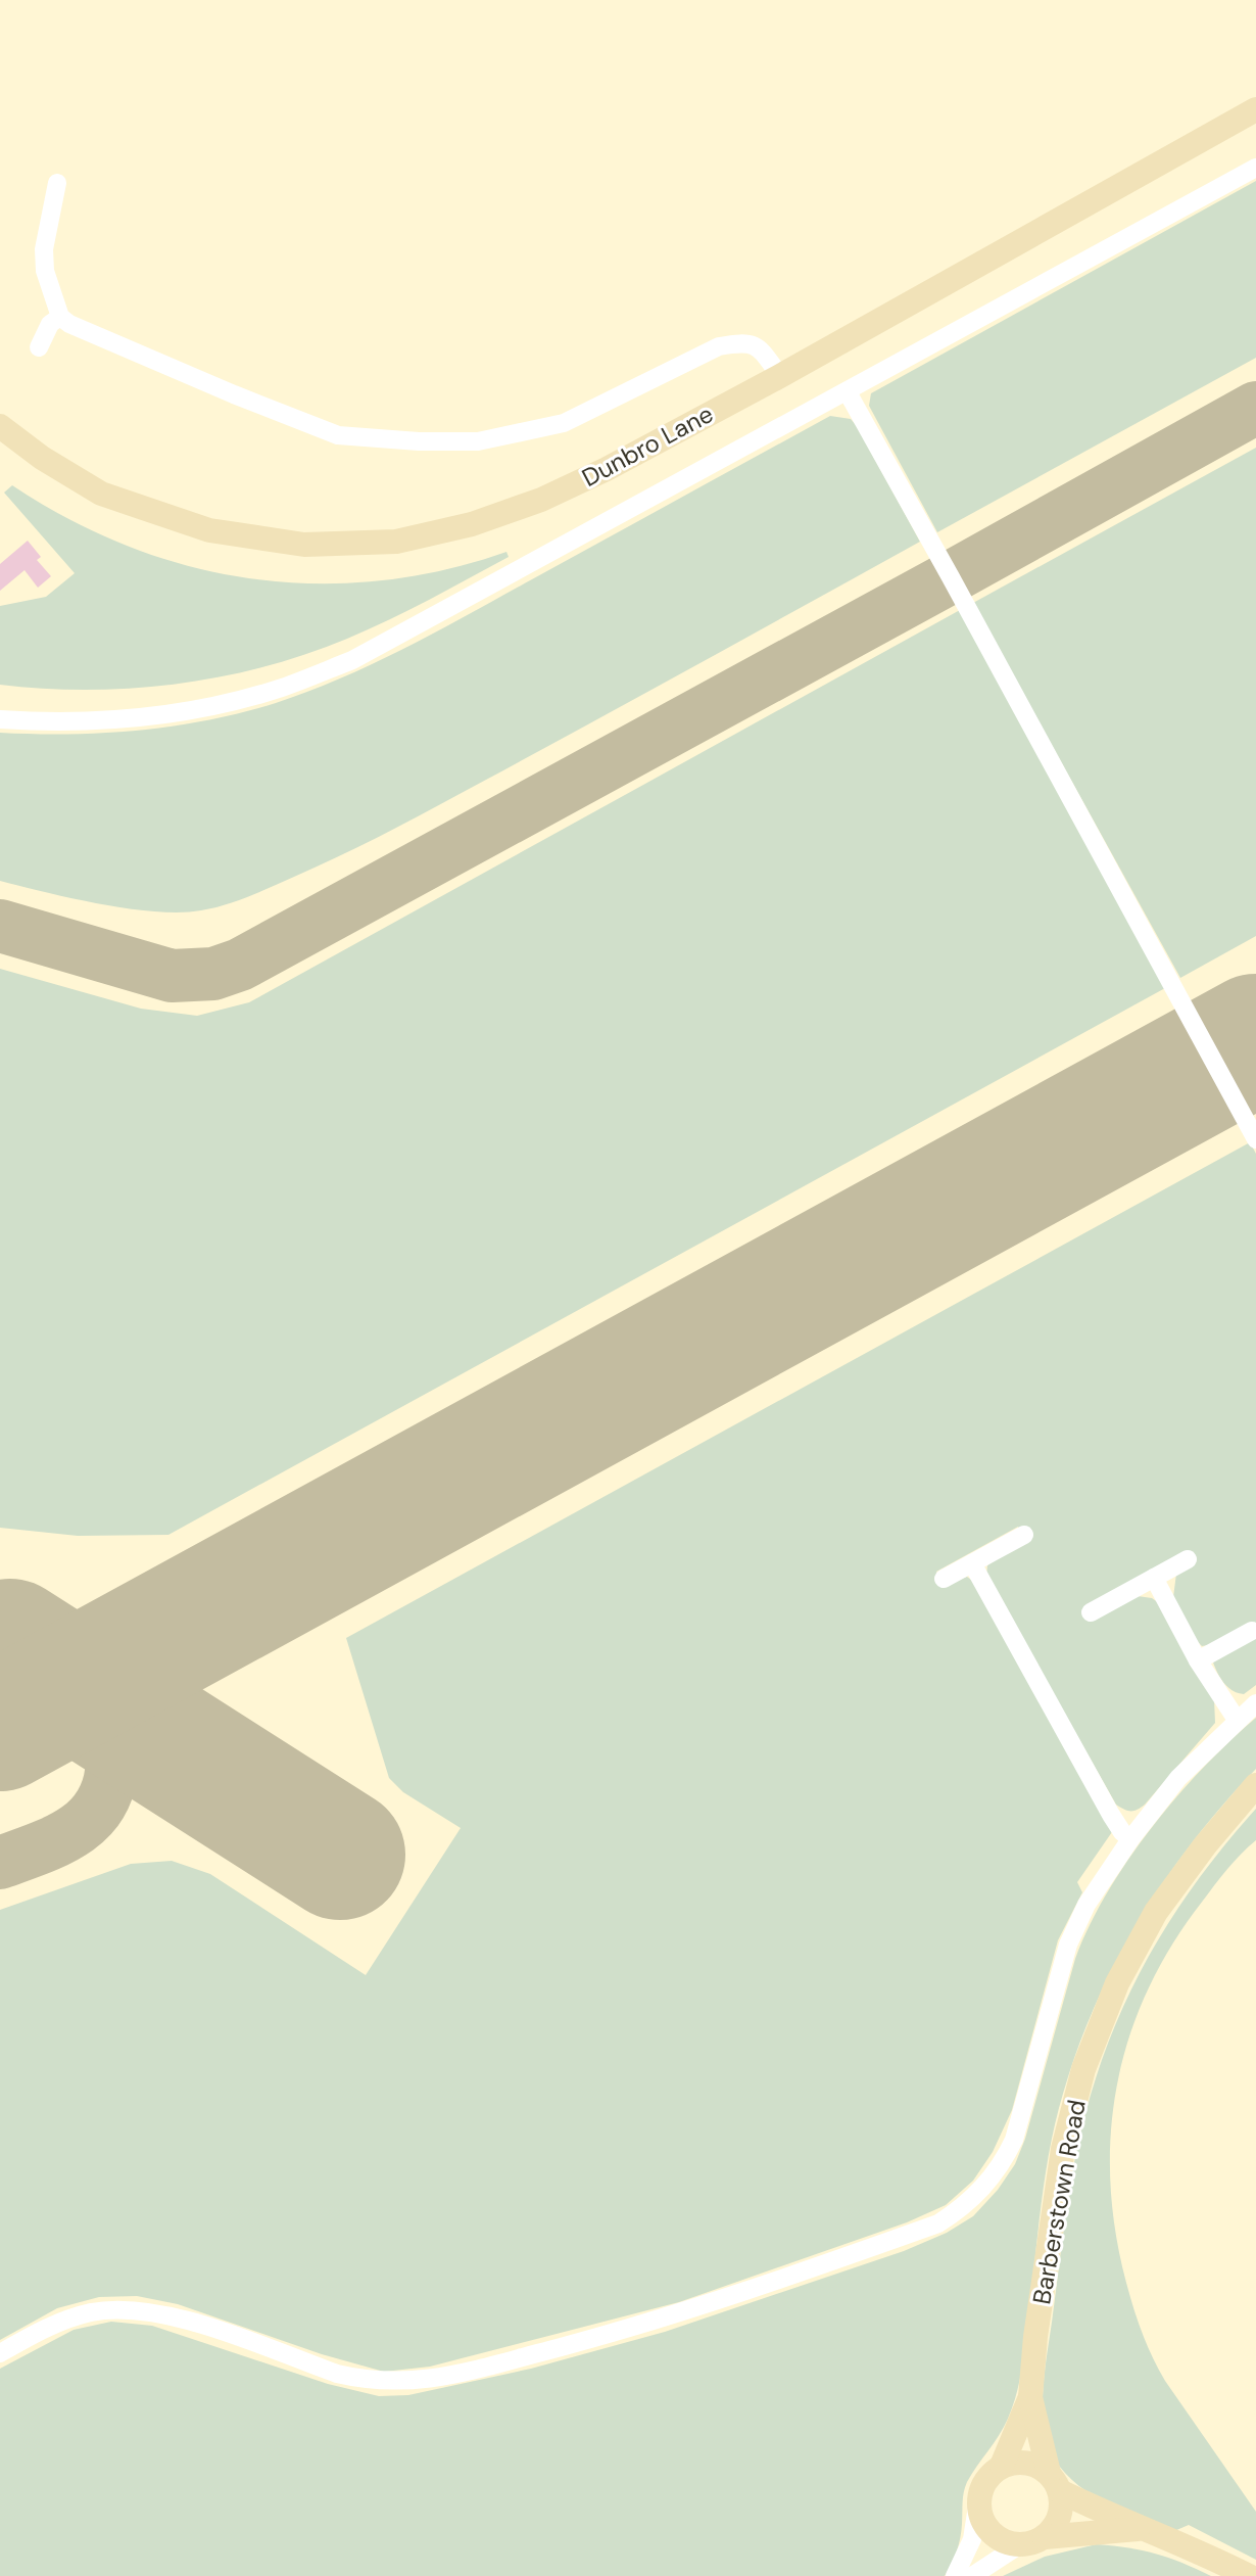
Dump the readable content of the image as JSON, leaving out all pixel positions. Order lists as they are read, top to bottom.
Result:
{
  "streets": {
    "main road": ["Dunbro Lane", "Barberstown Road"]
  }
}
